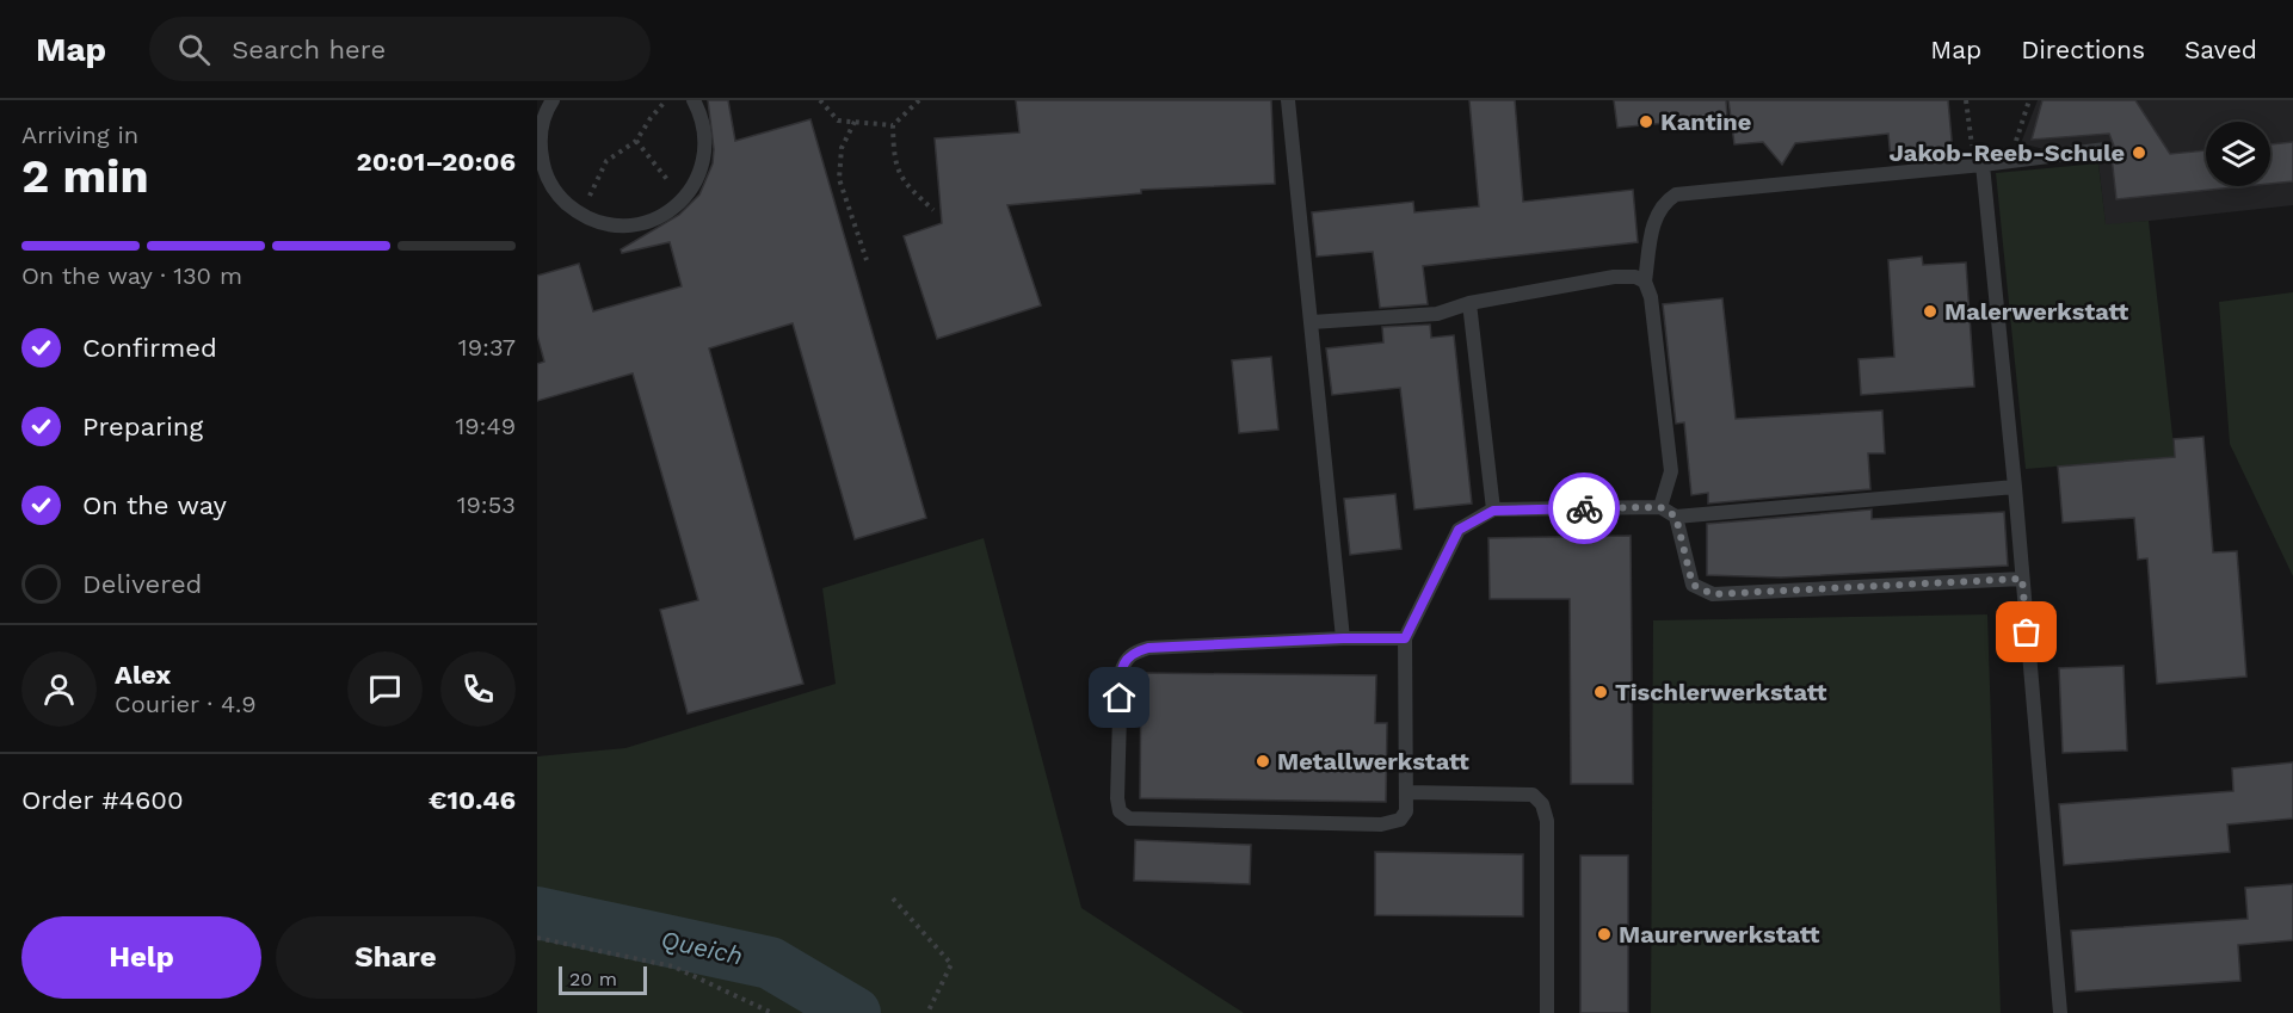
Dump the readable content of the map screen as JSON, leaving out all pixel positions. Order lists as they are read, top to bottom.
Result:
{
  "water": ["Queich"],
  "places": [
    "Kantine",
    "Jakob-Reeb-Schule",
    "Malerwerkstatt",
    "Tischlerwerkstatt",
    "Metallwerkstatt",
    "Maurerwerkstatt"
  ],
  "scale_bar": "20 m",
  "page": {
    "header": "Map",
    "search": "Search here",
    "nav": ["Map", "Directions", "Saved"],
    "heading": ["2 min", "Arriving in", "20:01–20:06"],
    "panel": [
      "Alex",
      "Courier · 4.9",
      "Order #4600",
      "€10.46"
    ],
    "bar": "On the way · 130 m",
    "list": [
      ["Confirmed", "19:37"],
      ["Preparing", "19:49"],
      ["On the way", "19:53"],
      "Delivered"
    ],
    "buttons": ["Help", "Share"],
    "scale": "20 m"
  }
}
